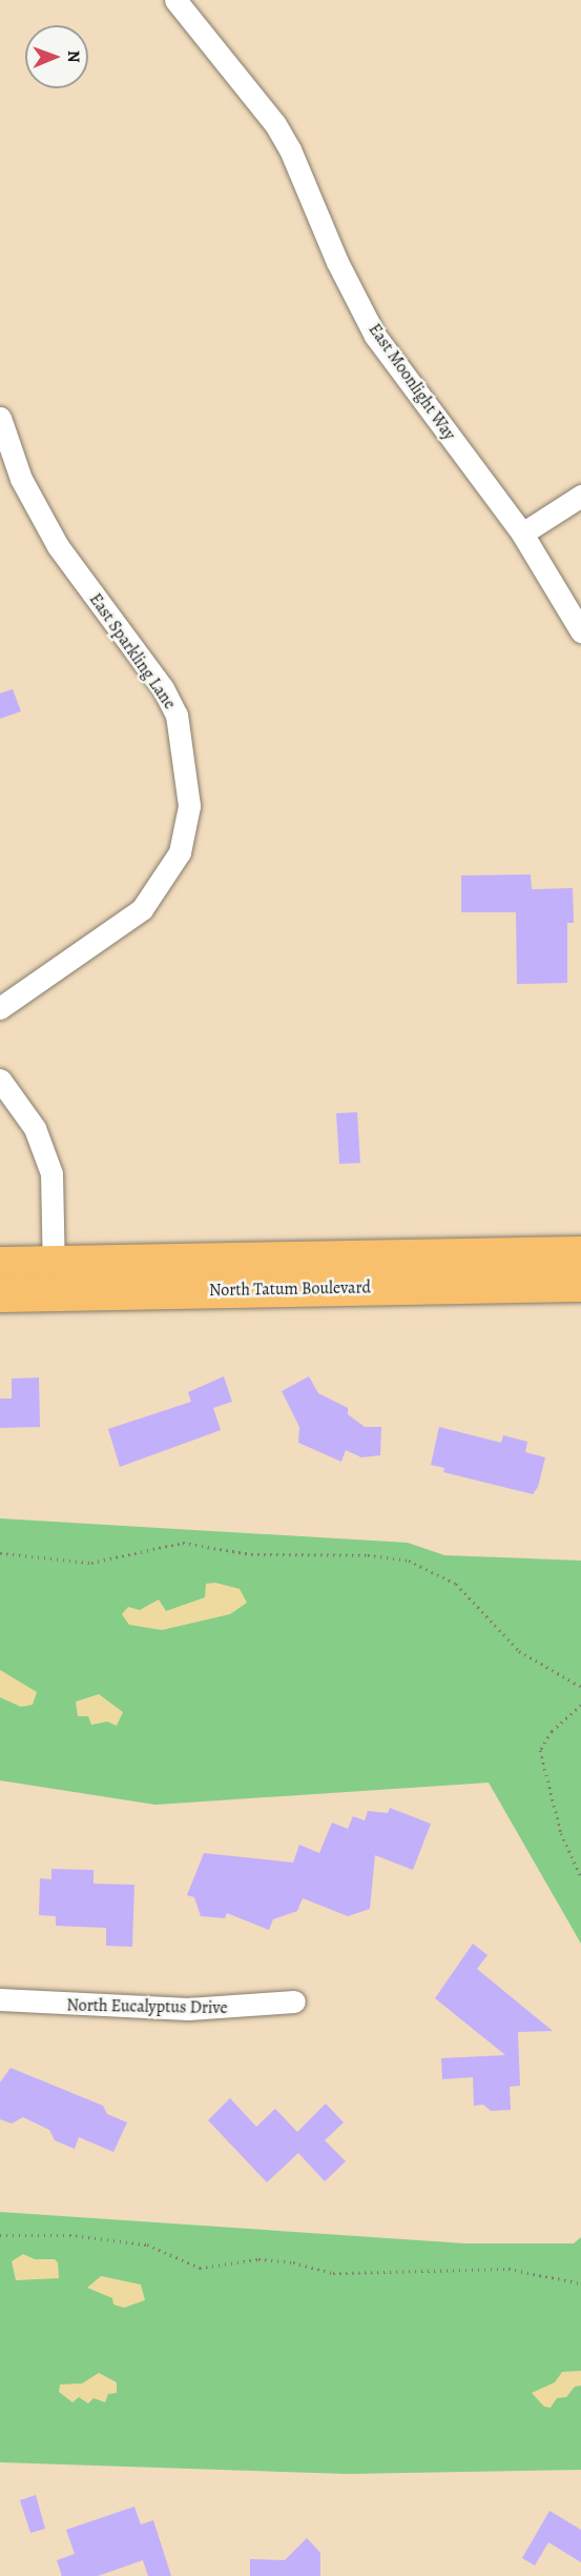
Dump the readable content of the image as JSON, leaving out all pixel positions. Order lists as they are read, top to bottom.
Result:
{
  "streets": {
    "main road": ["North Tatum Boulevard"],
    "street": ["East Moonlight Way", "East Sparkling Lane", "North Eucalyptus Drive"]
  },
  "north": "right"
}
